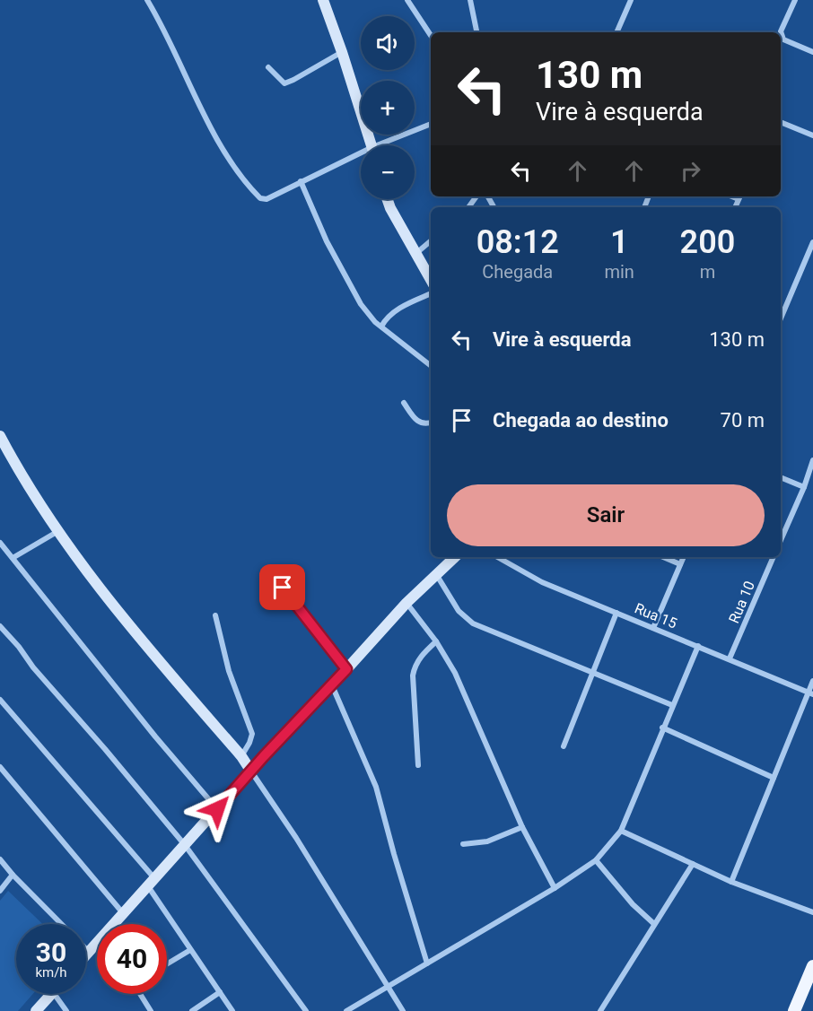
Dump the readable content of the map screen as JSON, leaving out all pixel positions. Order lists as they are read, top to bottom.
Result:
{
  "streets": {
    "street": ["Rua 10", "Rua 15"]
  },
  "crossings": [
    ["Rua 10", "Rua 15"]
  ],
  "page": {
    "map_buttons": ["+", "−"],
    "turn": ["130 m", "Vire à esquerda"],
    "eta": [
      "08:12",
      "Chegada",
      "1",
      "min",
      "200",
      "m"
    ],
    "list": [
      {
        "name": "Vire à esquerda",
        "value": "130 m"
      },
      {
        "name": "Chegada ao destino",
        "value": "70 m"
      }
    ],
    "buttons": "Sair",
    "speed": "30 km/h",
    "limit": "40"
  }
}
